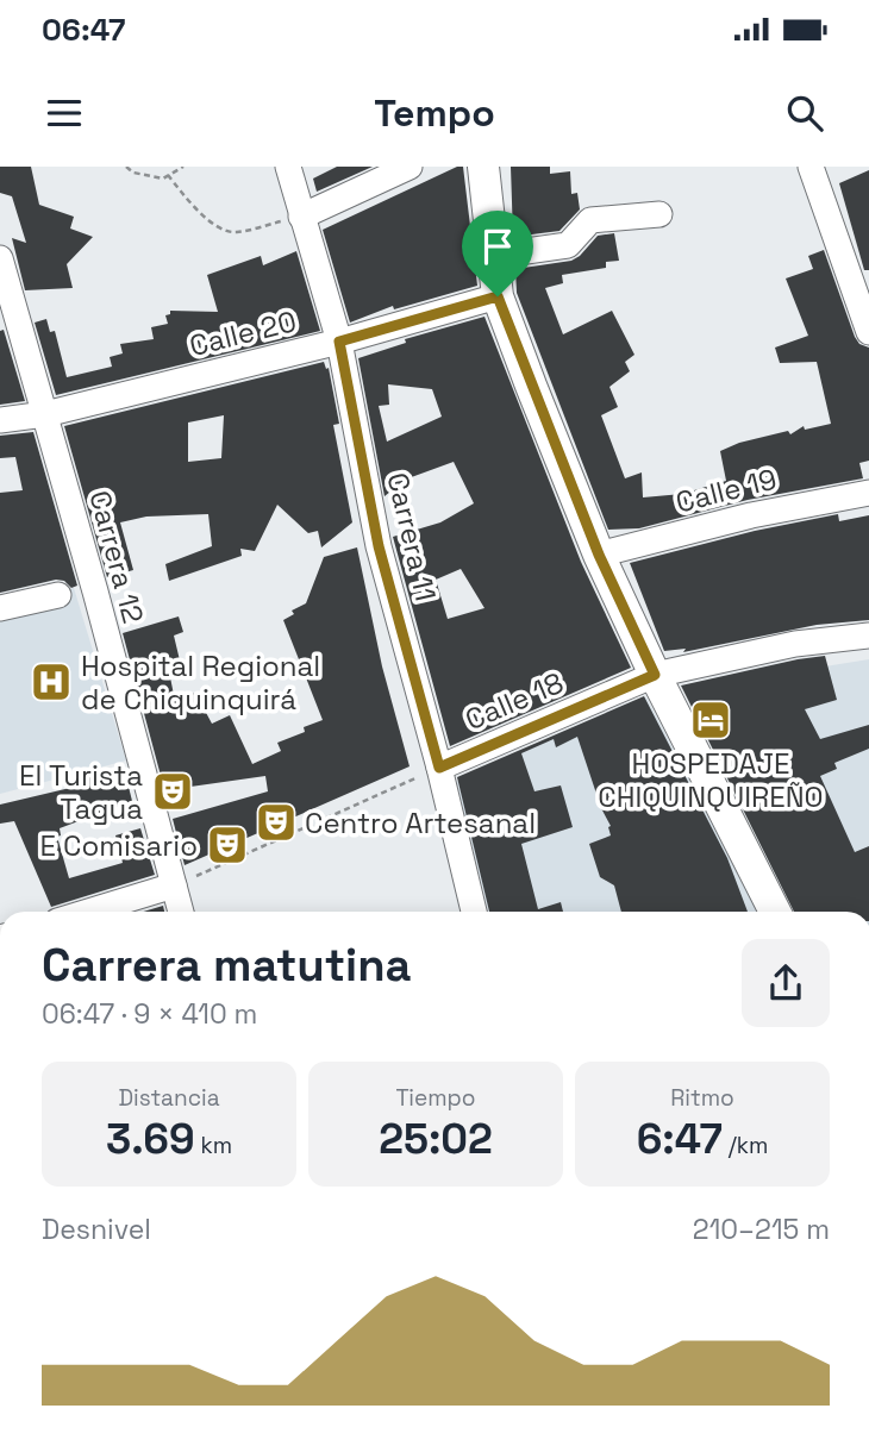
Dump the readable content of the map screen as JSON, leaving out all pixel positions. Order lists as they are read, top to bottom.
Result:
{
  "streets": {
    "street": [
      "Calle 20",
      "Calle 19",
      "Carrera 11",
      "Carrera 12",
      "Calle 18"
    ]
  },
  "crossings": [
    ["Calle 20", "Carrera 11"],
    ["Calle 20", "Carrera 12"],
    ["Carrera 11", "Calle 18"]
  ],
  "places": {
    "hospital": ["Hospital Regional de Chiquinquirá"],
    "hotel": ["HOSPEDAJE CHIQUINQUIREÑO"],
    "theatre": ["El Turista Tagua", "Centro Artesanal", "E Comisario"]
  },
  "page": {
    "status": "06:47",
    "header": "Tempo",
    "heading": ["Carrera matutina", "06:47 · 9 × 410 m"],
    "stats": [
      ["Distancia", "3.69 km"],
      ["Tiempo", "25:02"],
      ["Ritmo", "6:47 /km"]
    ],
    "chart": ["Desnivel", "210–215 m"]
  }
}
